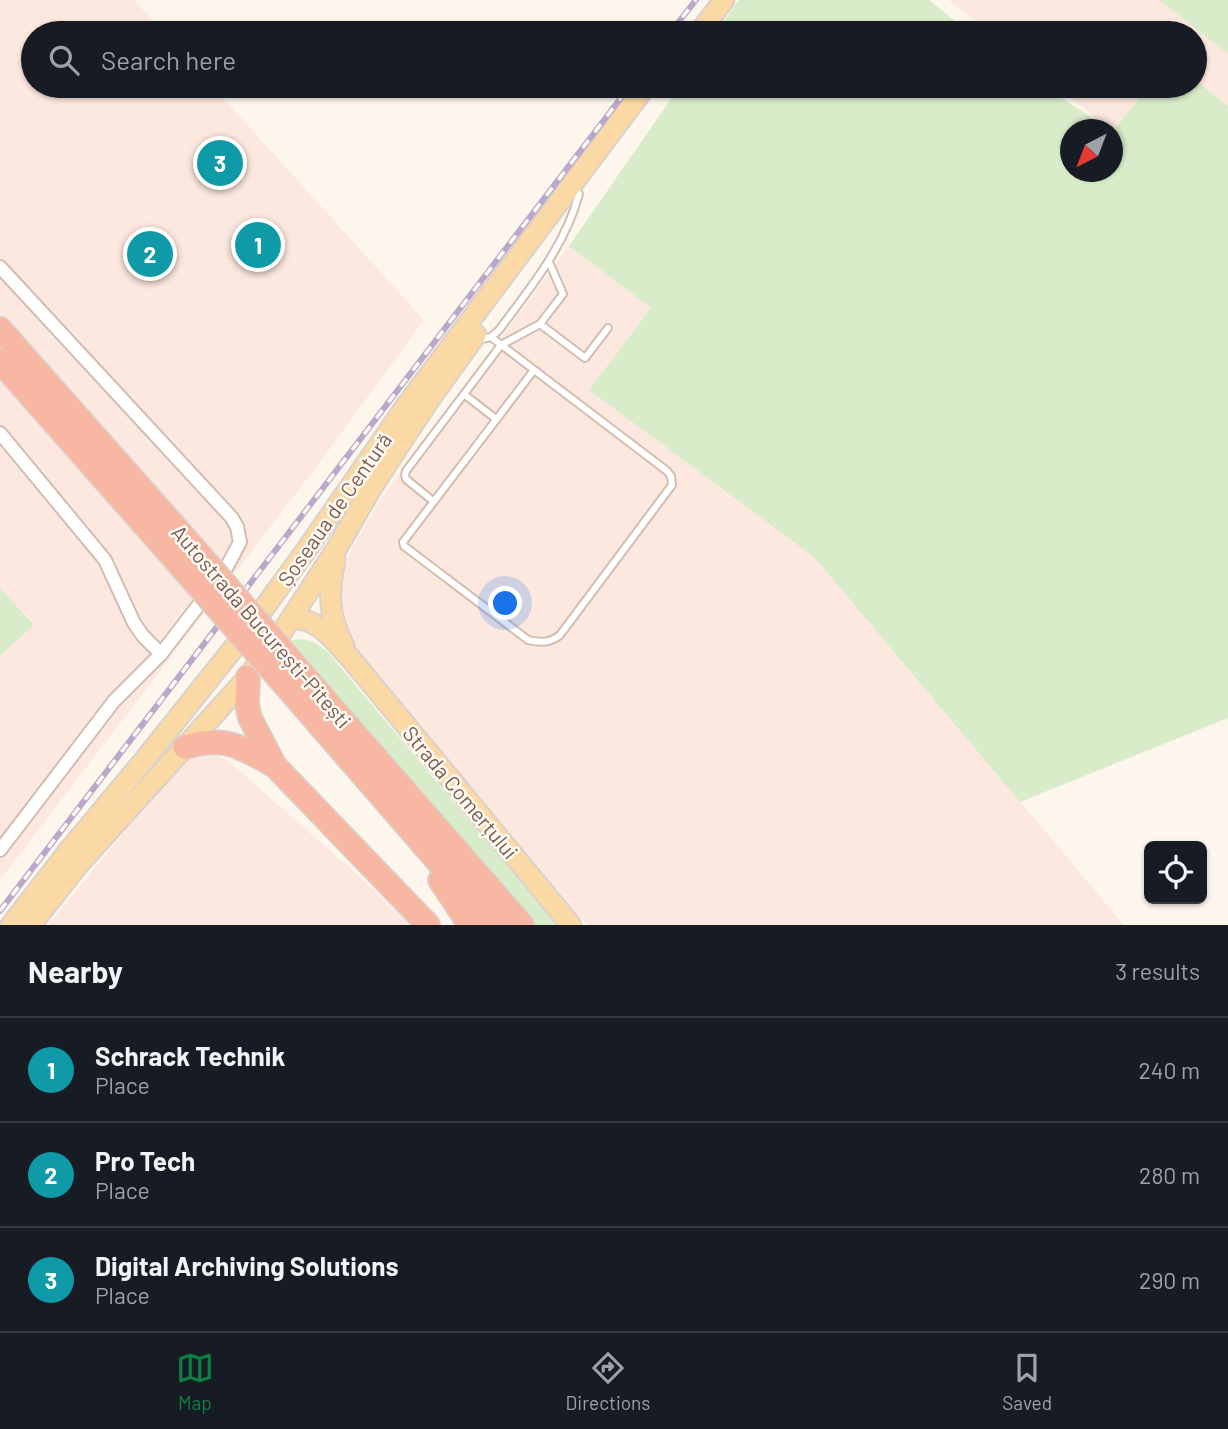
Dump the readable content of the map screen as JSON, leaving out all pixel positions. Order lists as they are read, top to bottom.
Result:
{
  "streets": {
    "highway": ["Autostrada București-Pitești"],
    "main road": ["Șoseaua de Centură", "Strada Comerțului"]
  },
  "north": "bottom left",
  "page": {
    "search": "Search here",
    "pins": ["3", "1", "2"],
    "heading": ["Nearby", "3 results"],
    "list": [
      {
        "mark": "1",
        "name": "Schrack Technik",
        "note": "Place",
        "value": "240 m"
      },
      {
        "mark": "2",
        "name": "Pro Tech",
        "note": "Place",
        "value": "280 m"
      },
      {
        "mark": "3",
        "name": "Digital Archiving Solutions",
        "note": "Place",
        "value": "290 m"
      }
    ],
    "nav": ["Map", "Directions", "Saved"]
  }
}
